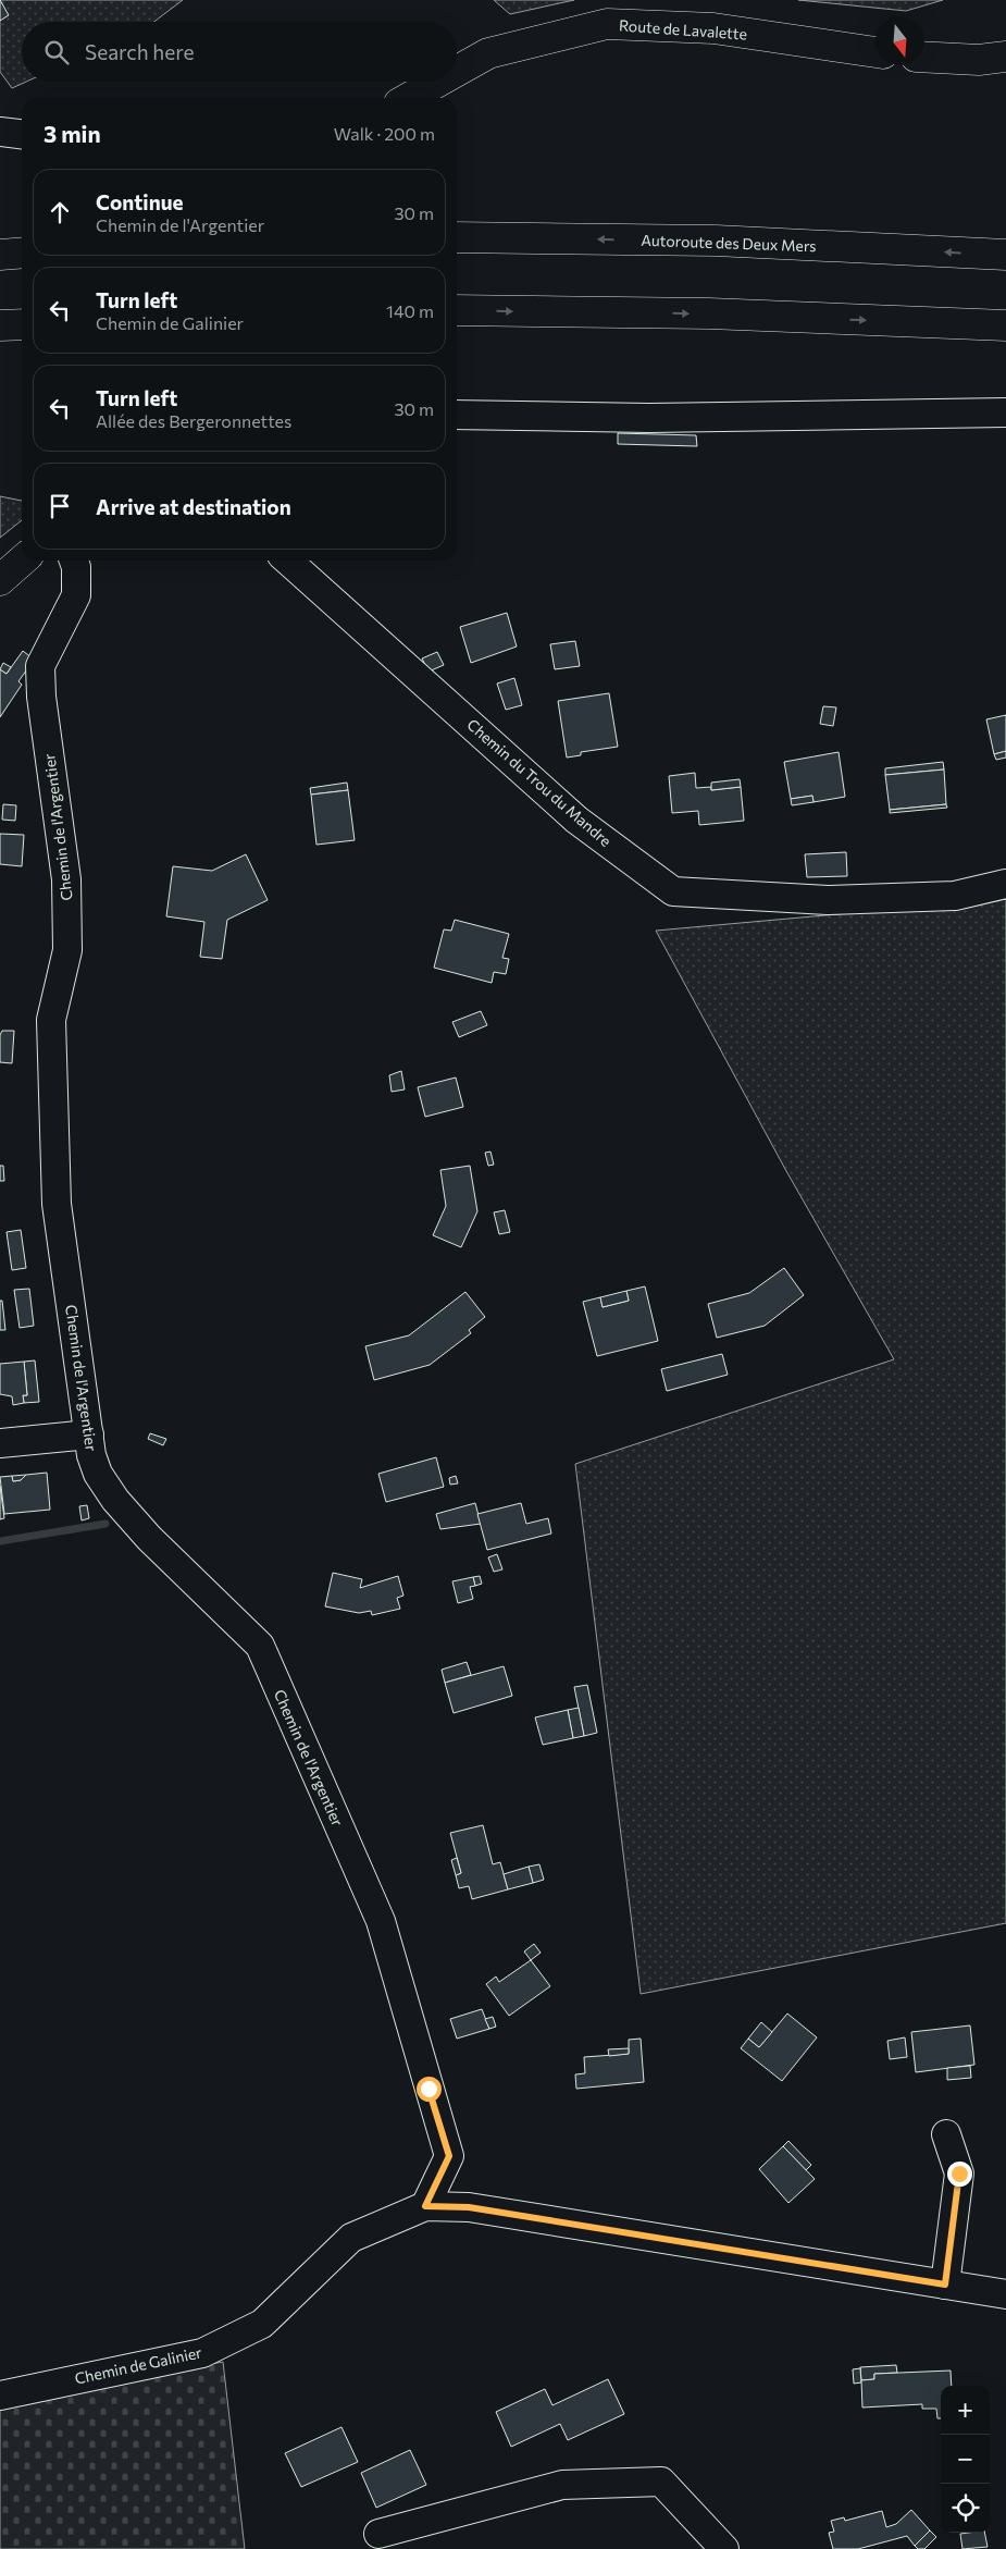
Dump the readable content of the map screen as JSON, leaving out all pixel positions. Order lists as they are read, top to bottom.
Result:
{
  "streets": {
    "main road": ["Route de Lavalette", "Autoroute des Deux Mers"],
    "street": ["Chemin du Trou du Mandre", "Chemin de l'Argentier", "Chemin de Galinier"]
  },
  "crossings": [
    ["Chemin de l'Argentier", "Chemin de Galinier"]
  ],
  "north": "bottom",
  "page": {
    "search": "Search here",
    "heading": ["3 min", "Walk · 200 m"],
    "list": [
      ["Continue", "Chemin de l'Argentier", "30 m"],
      ["Turn left", "Chemin de Galinier", "140 m"],
      ["Turn left", "Allée des Bergeronnettes", "30 m"],
      "Arrive at destination"
    ],
    "map_buttons": ["+", "−"]
  }
}
